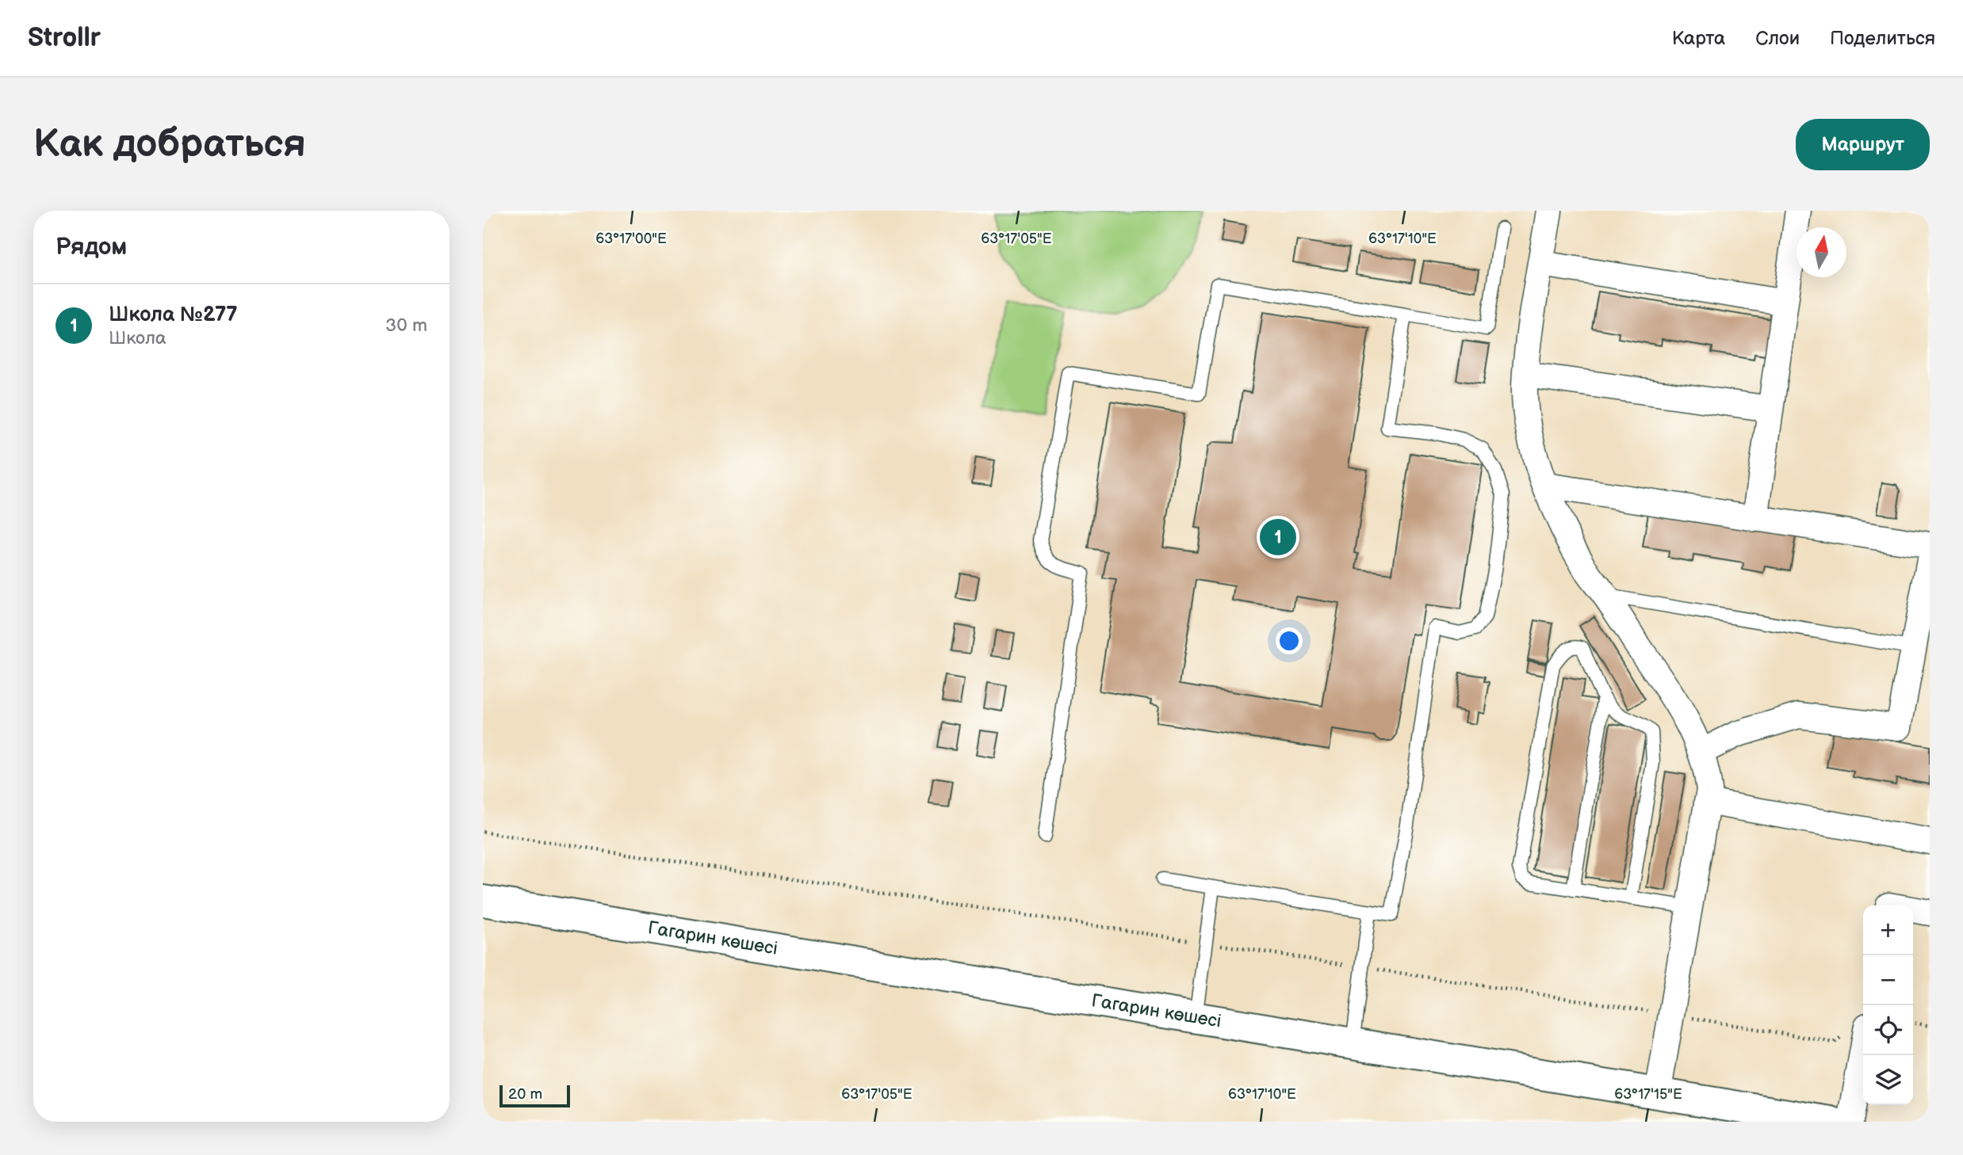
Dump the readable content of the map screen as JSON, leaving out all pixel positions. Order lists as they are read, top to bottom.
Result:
{
  "streets": {
    "street": ["Гагарин көшесі"]
  },
  "scale_bar": "20 m",
  "north": "top",
  "page": {
    "header": "Strollr",
    "nav": ["Карта", "Слои", "Поделиться"],
    "buttons": "Маршрут",
    "title": "Как добраться",
    "heading": "Рядом",
    "list": [
      {
        "mark": "1",
        "name": "Школа №277",
        "note": "Школа",
        "value": "30 m"
      }
    ],
    "pins": "1",
    "map_buttons": ["+", "−"],
    "scale": "20 m"
  },
  "coordinates": [
    "63°17'00\"E",
    "63°17'05\"E",
    "63°17'10\"E",
    "63°17'15\"E"
  ]
}
